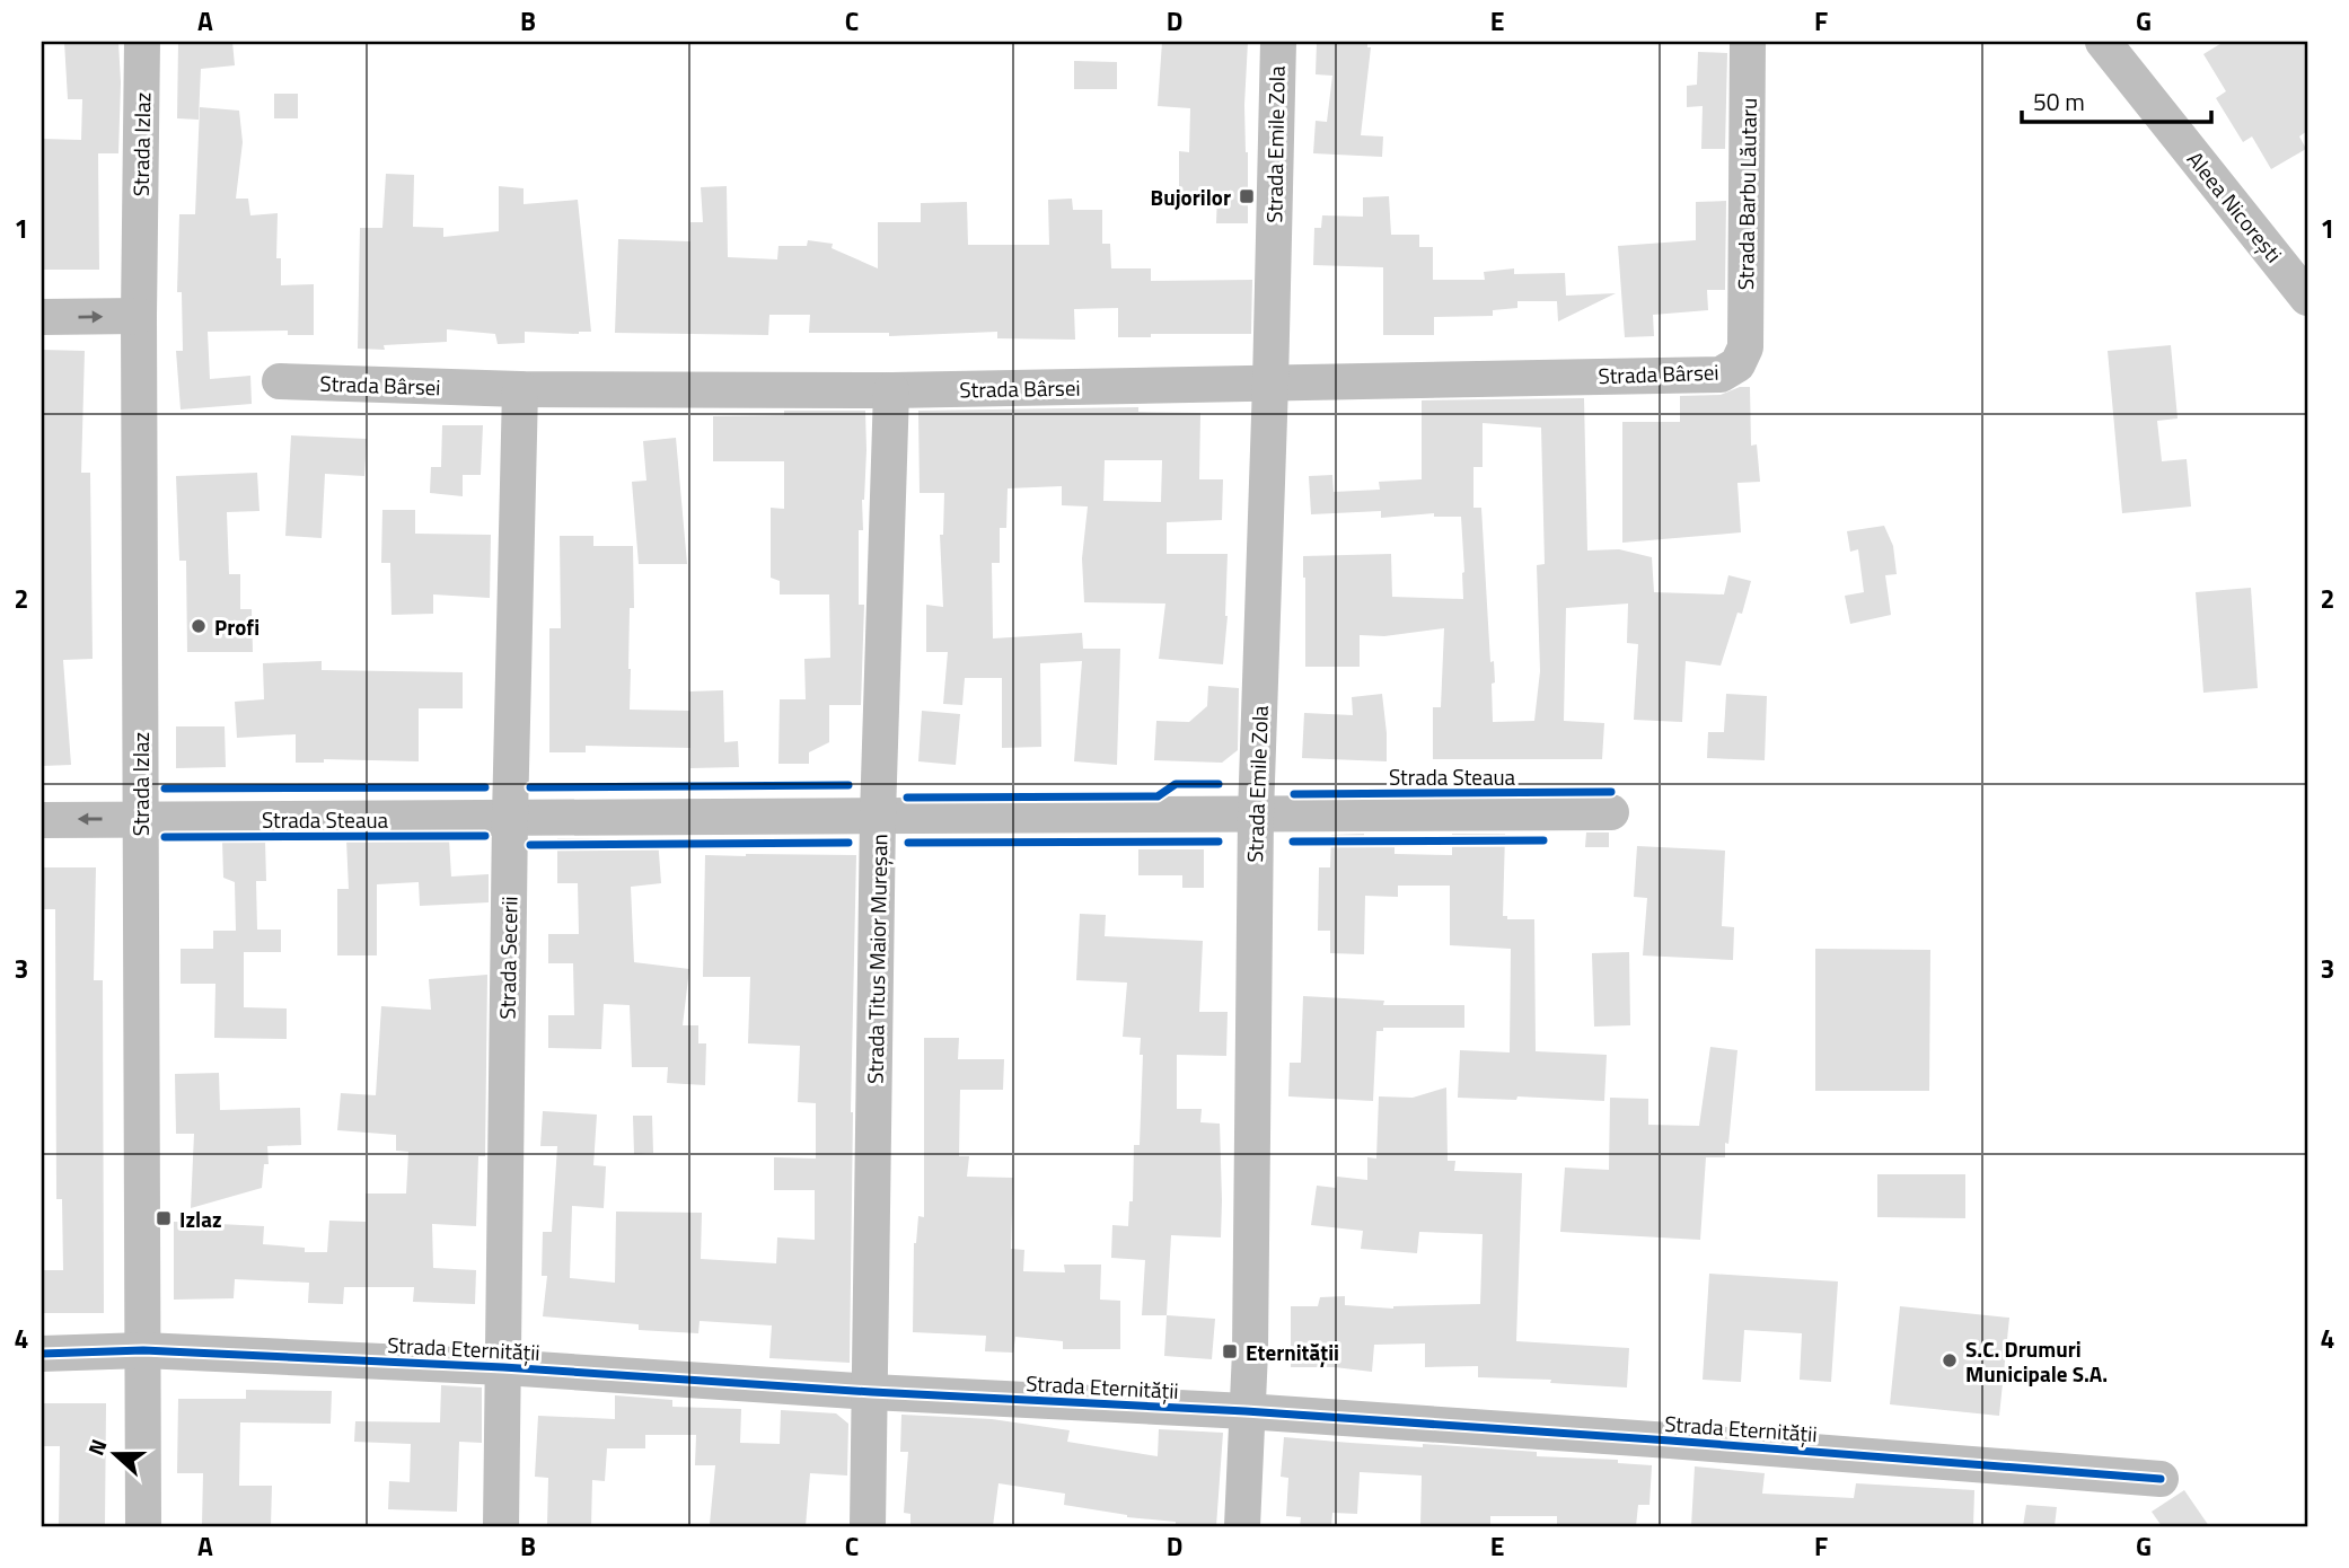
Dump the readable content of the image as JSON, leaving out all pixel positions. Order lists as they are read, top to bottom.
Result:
{
  "streets": {
    "street": [
      "Strada Izlaz",
      "Strada Emile Zola",
      "Strada Barbu Lăutaru",
      "Aleea Nicorești",
      "Strada Bârsei",
      "Strada Steaua",
      "Strada Secerii",
      "Strada Titus Maior Mureșan",
      "Strada Eternității"
    ]
  },
  "crossings": [
    ["Strada Izlaz", "Strada Steaua"],
    ["Strada Izlaz", "Strada Eternității"],
    ["Strada Emile Zola", "Strada Bârsei"],
    ["Strada Emile Zola", "Strada Steaua"],
    ["Strada Emile Zola", "Strada Eternității"],
    ["Strada Barbu Lăutaru", "Strada Bârsei"],
    ["Strada Bârsei", "Strada Secerii"],
    ["Strada Bârsei", "Strada Titus Maior Mureșan"],
    ["Strada Steaua", "Strada Secerii"],
    ["Strada Steaua", "Strada Titus Maior Mureșan"],
    ["Strada Secerii", "Strada Eternității"],
    ["Strada Titus Maior Mureșan", "Strada Eternității"]
  ],
  "places": {
    "transit": ["Bujorilor", "Izlaz", "Eternității"],
    "other": ["Profi", "S.C. Drumuri Municipale S.A."]
  },
  "scale_bar": "50 m",
  "north": "left",
  "grid": {
    "columns": [
      "A",
      "B",
      "C",
      "D",
      "E",
      "F",
      "G"
    ],
    "rows": [
      "1",
      "2",
      "3",
      "4"
    ]
  }
}
